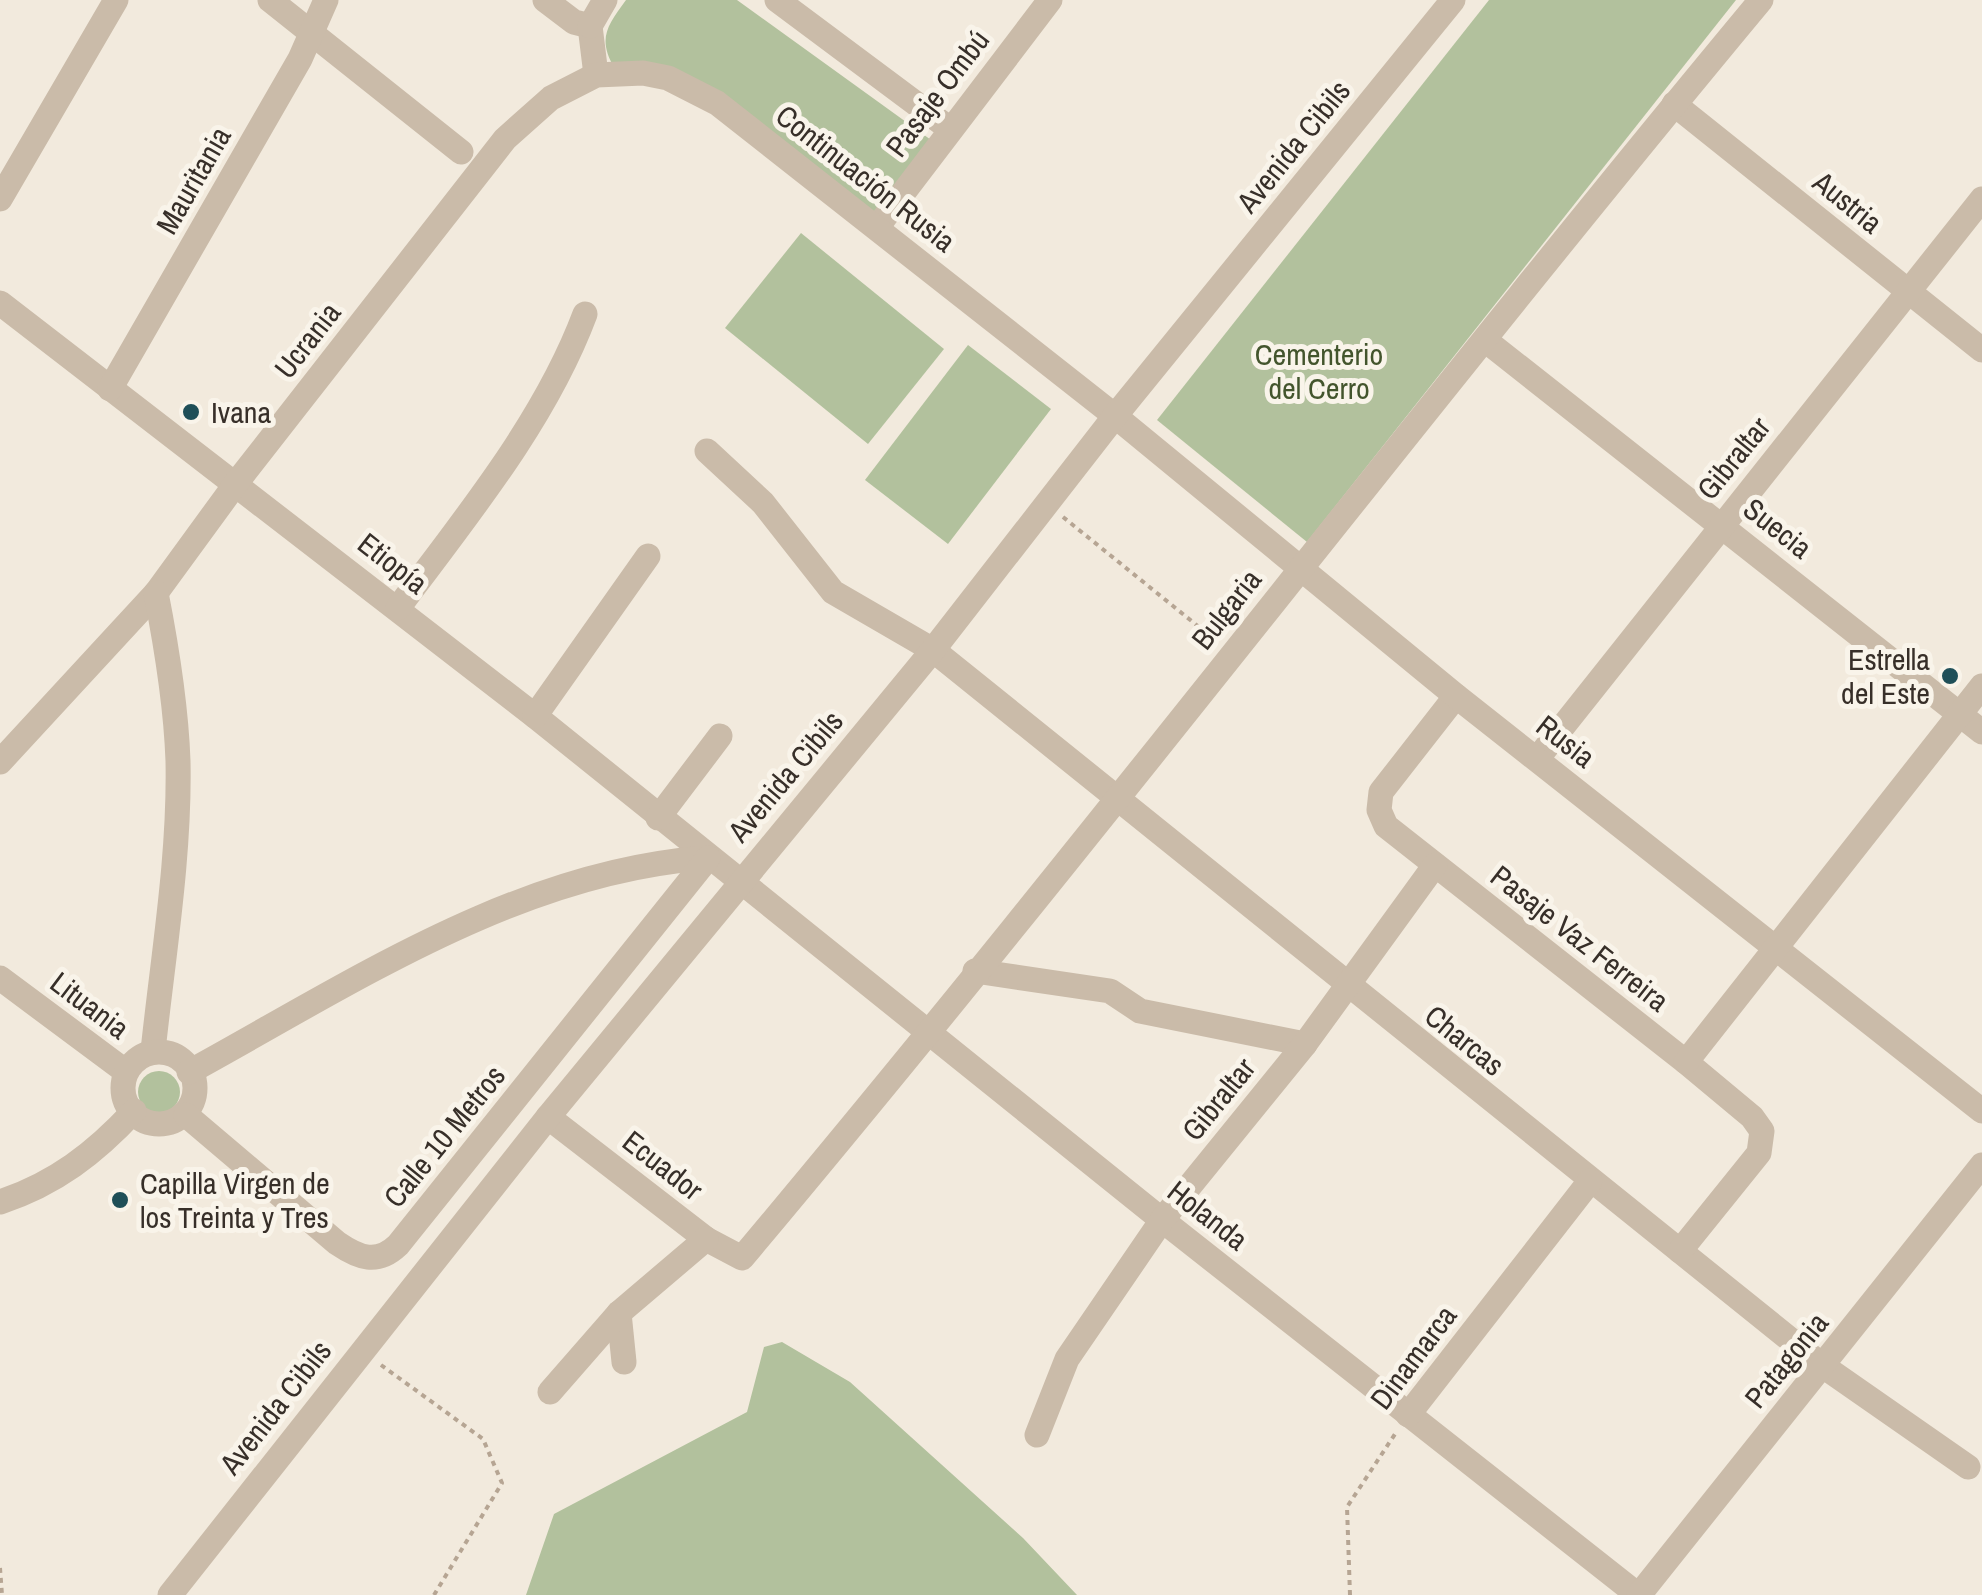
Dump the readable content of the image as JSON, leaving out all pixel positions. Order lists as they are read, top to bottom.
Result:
{
  "streets": {
    "street": [
      "Pasaje Ombú",
      "Avenida Cibils",
      "Continuación Rusia",
      "Mauritania",
      "Austria",
      "Ucrania",
      "Gibraltar",
      "Suecia",
      "Etiopía",
      "Bulgaria",
      "Rusia",
      "Pasaje Vaz Ferreira",
      "Lituania",
      "Charcas",
      "Calle 10 Metros",
      "Ecuador",
      "Holanda",
      "Dinamarca",
      "Patagonia"
    ]
  },
  "crossings": [
    ["Pasaje Ombú", "Continuación Rusia"],
    ["Avenida Cibils", "Continuación Rusia"],
    ["Avenida Cibils", "Etiopía"],
    ["Avenida Cibils", "Rusia"],
    ["Avenida Cibils", "Charcas"],
    ["Avenida Cibils", "Ecuador"],
    ["Avenida Cibils", "Holanda"],
    ["Continuación Rusia", "Ucrania"],
    ["Continuación Rusia", "Rusia"],
    ["Mauritania", "Etiopía"],
    ["Austria", "Gibraltar"],
    ["Austria", "Bulgaria"],
    ["Ucrania", "Etiopía"],
    ["Gibraltar", "Suecia"],
    ["Gibraltar", "Rusia"],
    ["Gibraltar", "Pasaje Vaz Ferreira"],
    ["Gibraltar", "Charcas"],
    ["Gibraltar", "Holanda"],
    ["Suecia", "Bulgaria"],
    ["Etiopía", "Calle 10 Metros"],
    ["Etiopía", "Holanda"],
    ["Bulgaria", "Rusia"],
    ["Bulgaria", "Charcas"],
    ["Bulgaria", "Ecuador"],
    ["Bulgaria", "Holanda"],
    ["Rusia", "Pasaje Vaz Ferreira"],
    ["Pasaje Vaz Ferreira", "Charcas"],
    ["Lituania", "Calle 10 Metros"],
    ["Charcas", "Dinamarca"],
    ["Charcas", "Patagonia"],
    ["Holanda", "Dinamarca"],
    ["Holanda", "Patagonia"]
  ],
  "parks": ["Cementerio del Cerro"],
  "places": ["Ivana", "Estrella del Este", "Capilla Virgen de los Treinta y Tres"]
}
